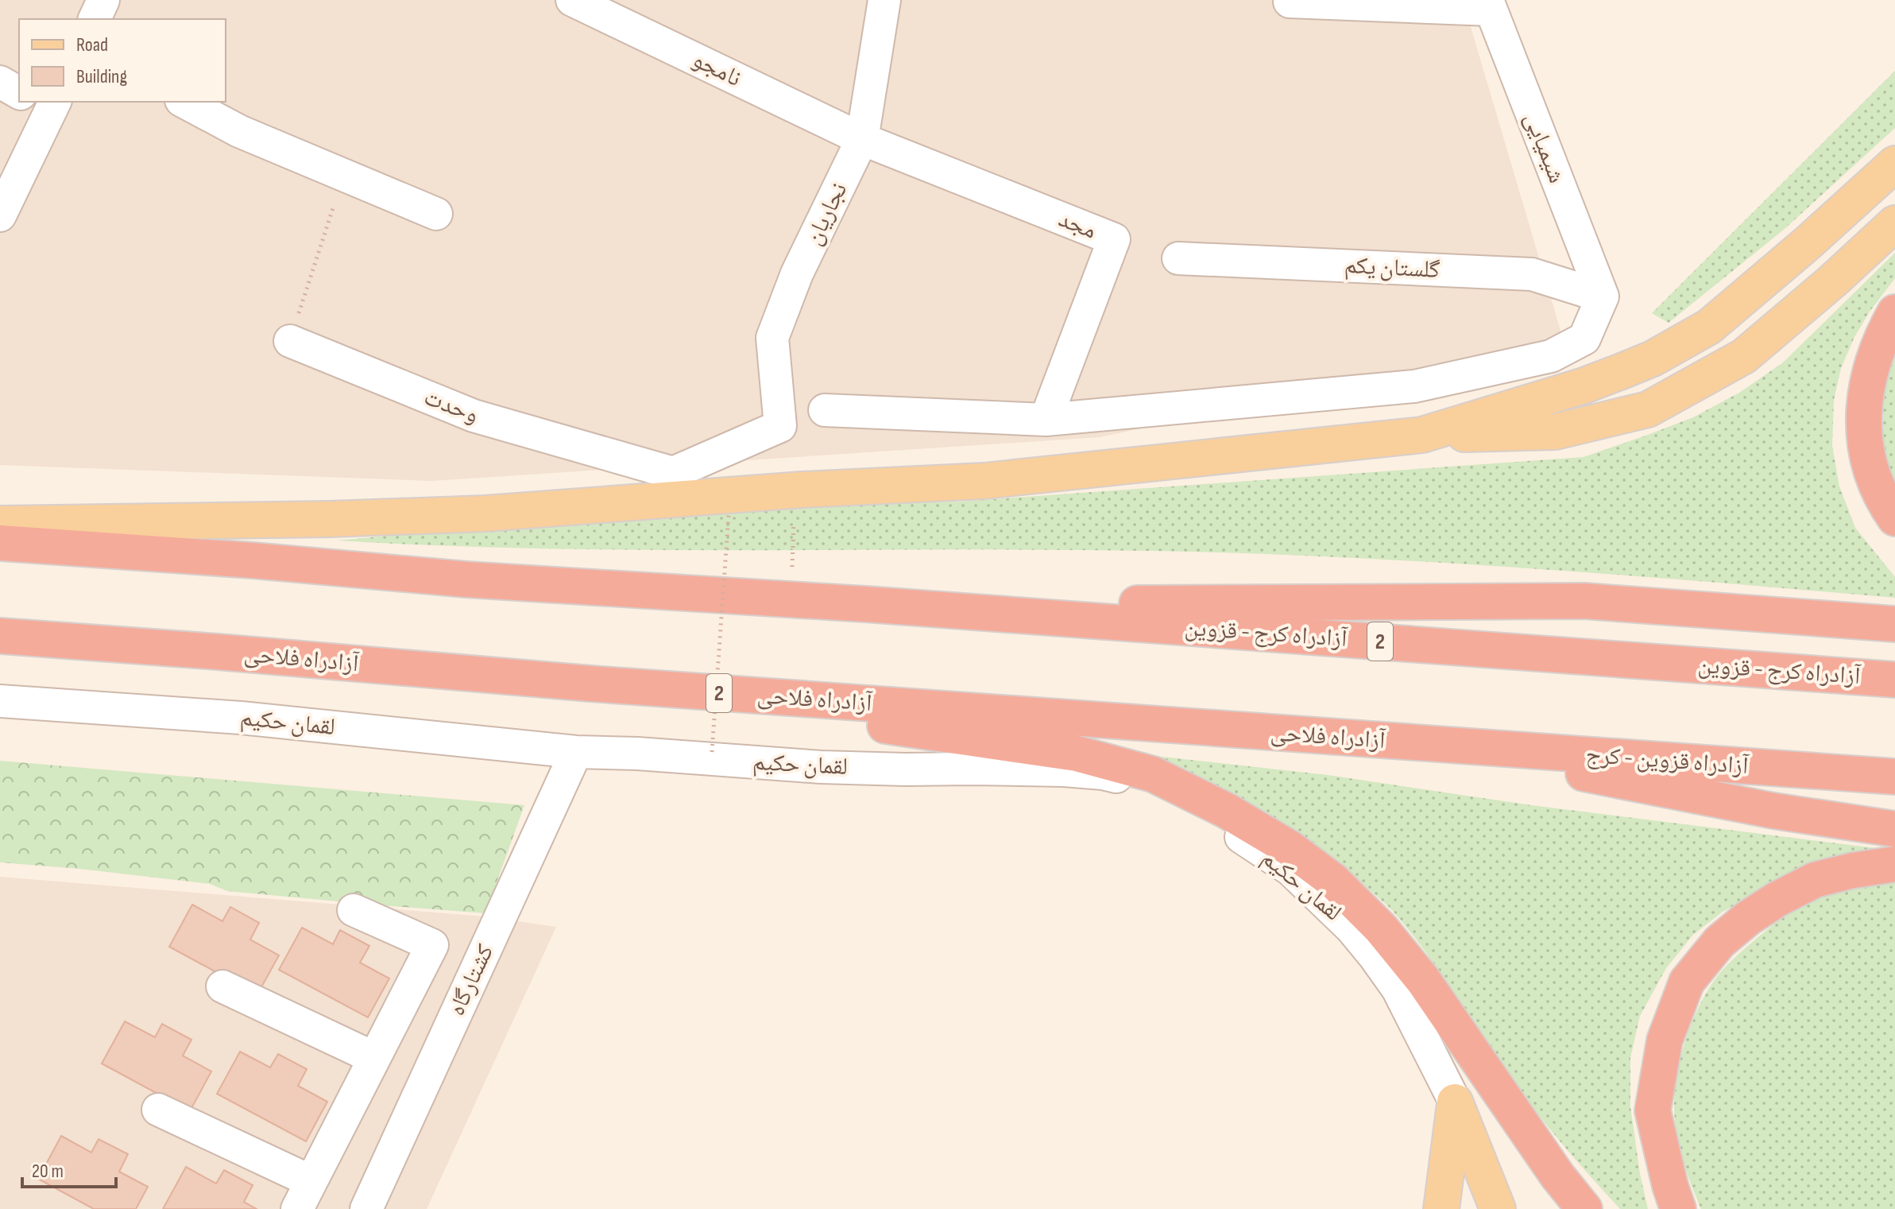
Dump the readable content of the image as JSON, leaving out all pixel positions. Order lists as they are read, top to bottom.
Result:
{
  "streets": {
    "highway": [
      "آزادراه کرج - قزوین",
      "2",
      "آزادراه فلاحی",
      "آزادراه قزوین - کرج"
    ],
    "main road": ["لقمان حکیم"],
    "street": [
      "نامجو",
      "شیمیایی",
      "نجاریان",
      "مجد",
      "گلستان یکم",
      "وحدت",
      "کشتارگاه"
    ]
  },
  "crossings": [
    ["نامجو", "نجاریان"],
    ["نامجو", "مجد"],
    ["شیمیایی", "گلستان یکم"],
    ["نجاریان", "مجد"],
    ["نجاریان", "وحدت"],
    ["آزادراه کرج - قزوین", "2"],
    ["آزادراه فلاحی", "آزادراه قزوین - کرج"],
    ["لقمان حکیم", "کشتارگاه"]
  ],
  "legend": ["Road", "Building"],
  "scale_bar": "20 m"
}
